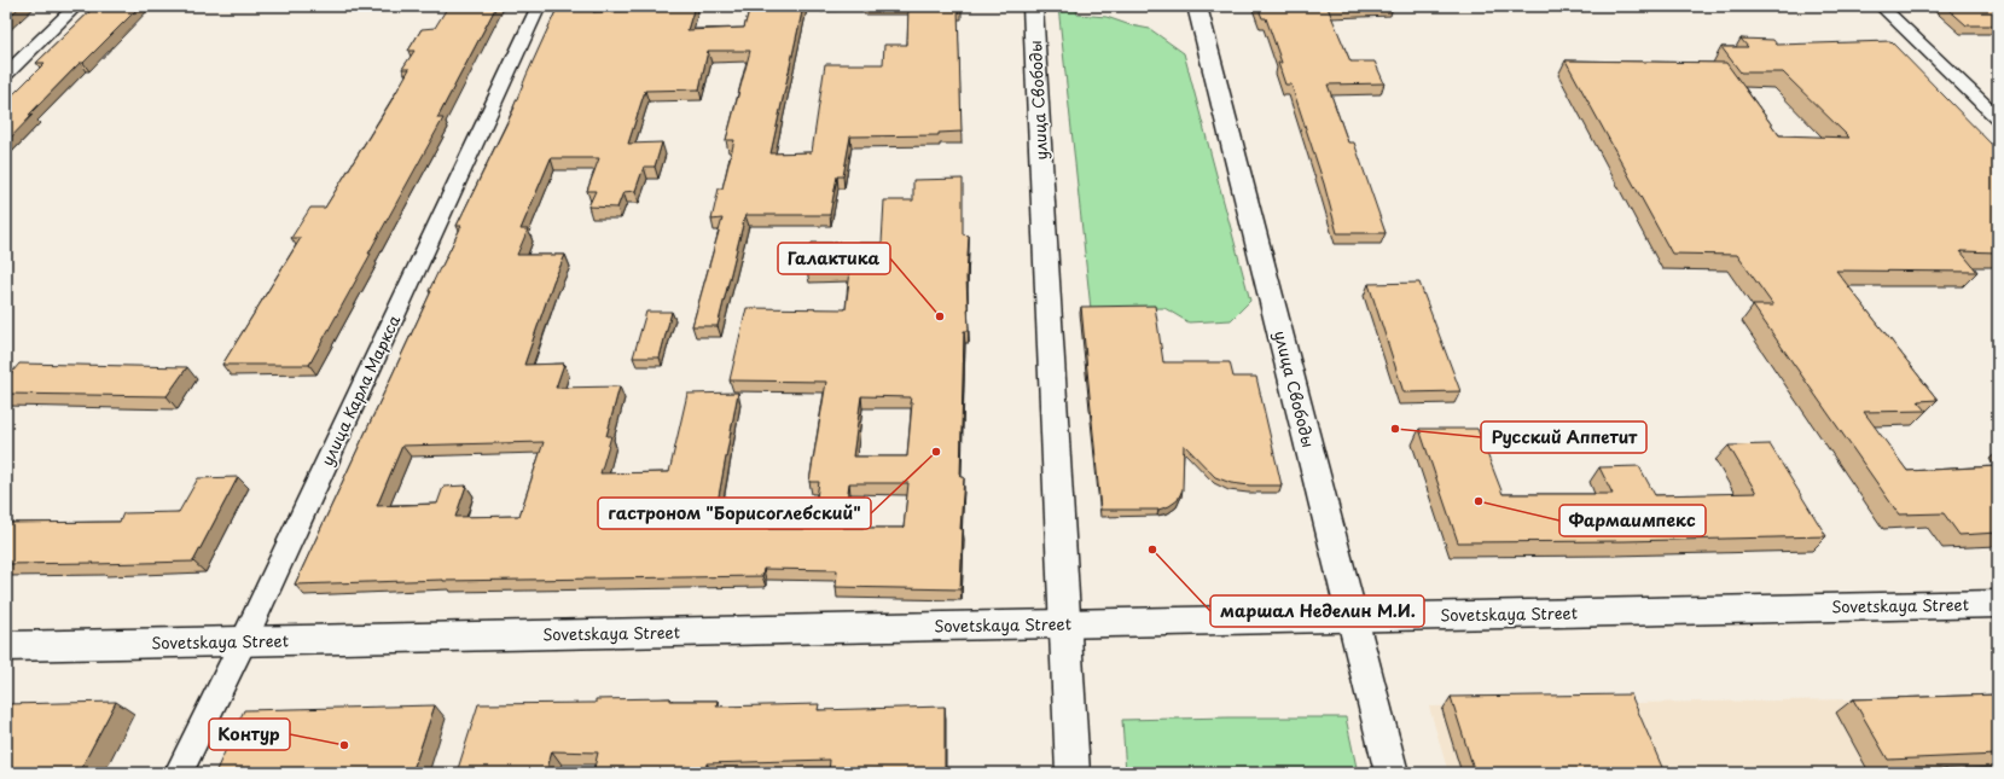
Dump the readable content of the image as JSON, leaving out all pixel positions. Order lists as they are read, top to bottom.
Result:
{
  "streets": {
    "main road": ["улица Свободы", "Sovetskaya Street"],
    "street": ["улица Карла Маркса"]
  },
  "crossings": [
    ["улица Свободы", "Sovetskaya Street"],
    ["улица Карла Маркса", "Sovetskaya Street"]
  ],
  "places": [
    "Галактика",
    "Русский Аппетит",
    "гастроном \"Борисоглебский\"",
    "Фармаимпекс",
    "маршал Неделин М.И.",
    "Контур"
  ]
}
